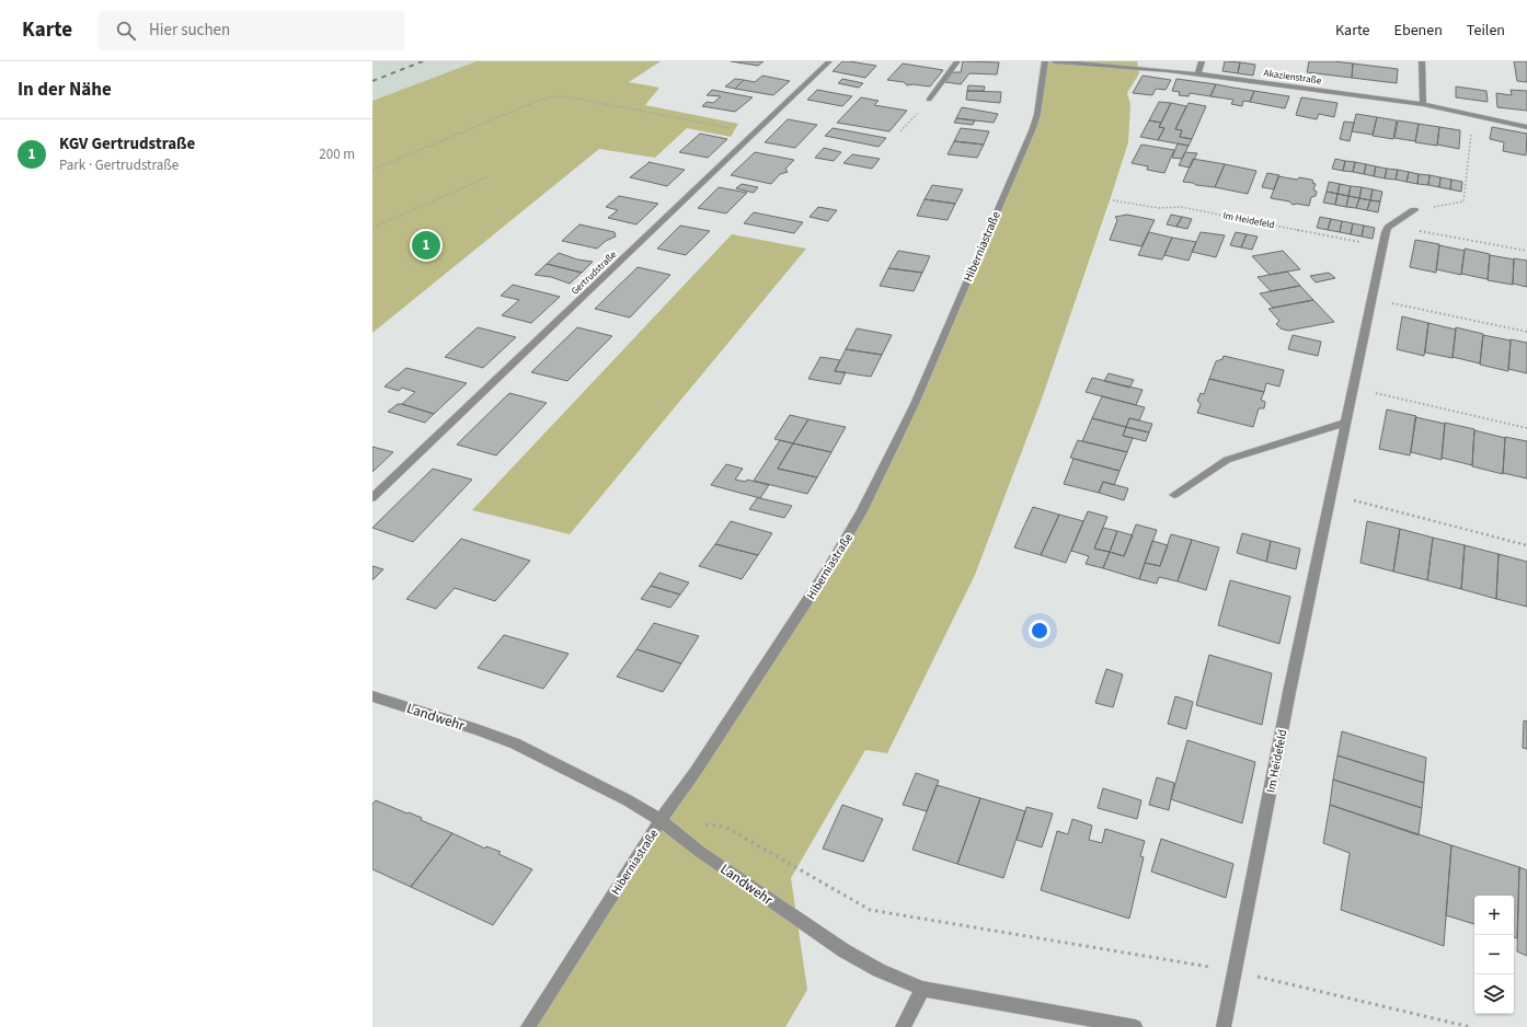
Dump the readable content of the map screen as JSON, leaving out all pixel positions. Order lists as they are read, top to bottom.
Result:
{
  "streets": {
    "street": [
      "Akazienstraße",
      "Im Heidefeld",
      "Hiberniastraße",
      "Gertrudstraße",
      "Landwehr"
    ]
  },
  "crossings": [
    ["Hiberniastraße", "Landwehr"]
  ],
  "page": {
    "header": "Karte",
    "search": "Hier suchen",
    "nav": ["Karte", "Ebenen", "Teilen"],
    "heading": "In der Nähe",
    "list": [
      {
        "mark": "1",
        "name": "KGV Gertrudstraße",
        "note": "Park · Gertrudstraße",
        "value": "200 m"
      }
    ],
    "pins": "1",
    "map_buttons": ["+", "−"]
  }
}
